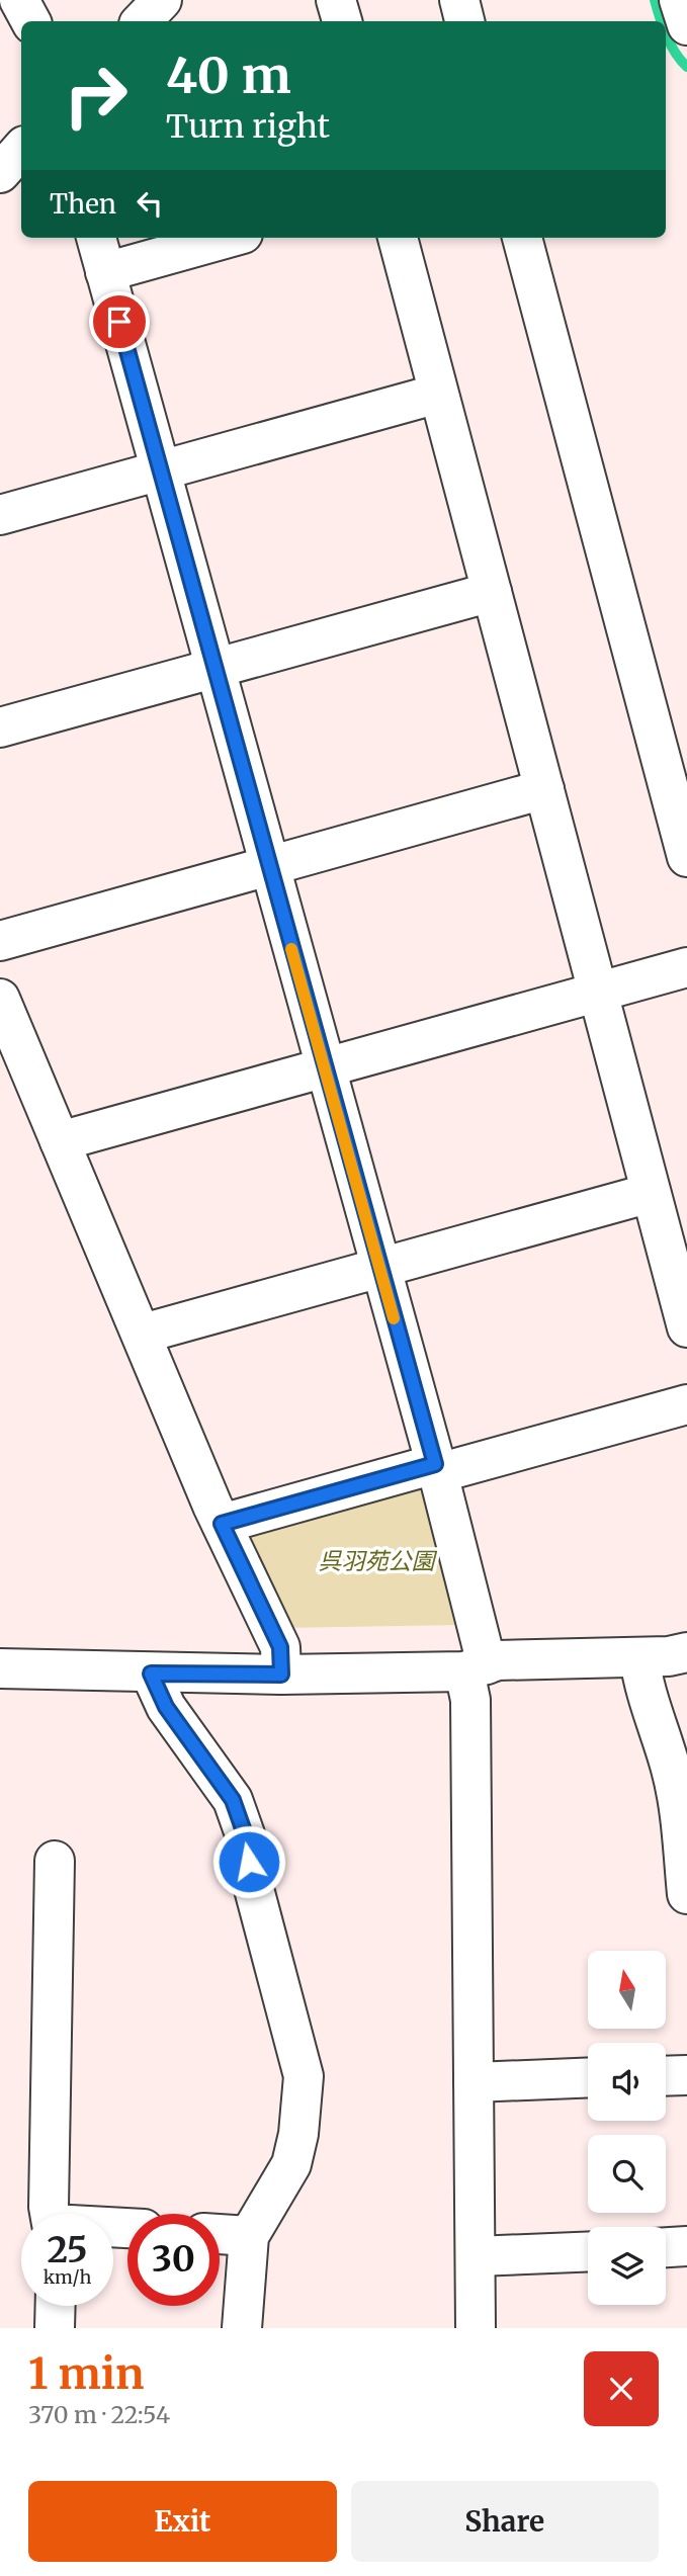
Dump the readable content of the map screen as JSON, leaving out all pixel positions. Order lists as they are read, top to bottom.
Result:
{
  "parks": ["呉羽苑公園"],
  "north": "top",
  "page": {
    "turn": ["40 m", "Turn right"],
    "then": "Then",
    "speed": "25 km/h",
    "limit": "30",
    "heading": ["1 min", "370 m · 22:54"],
    "buttons": ["Exit", "Share"]
  }
}
